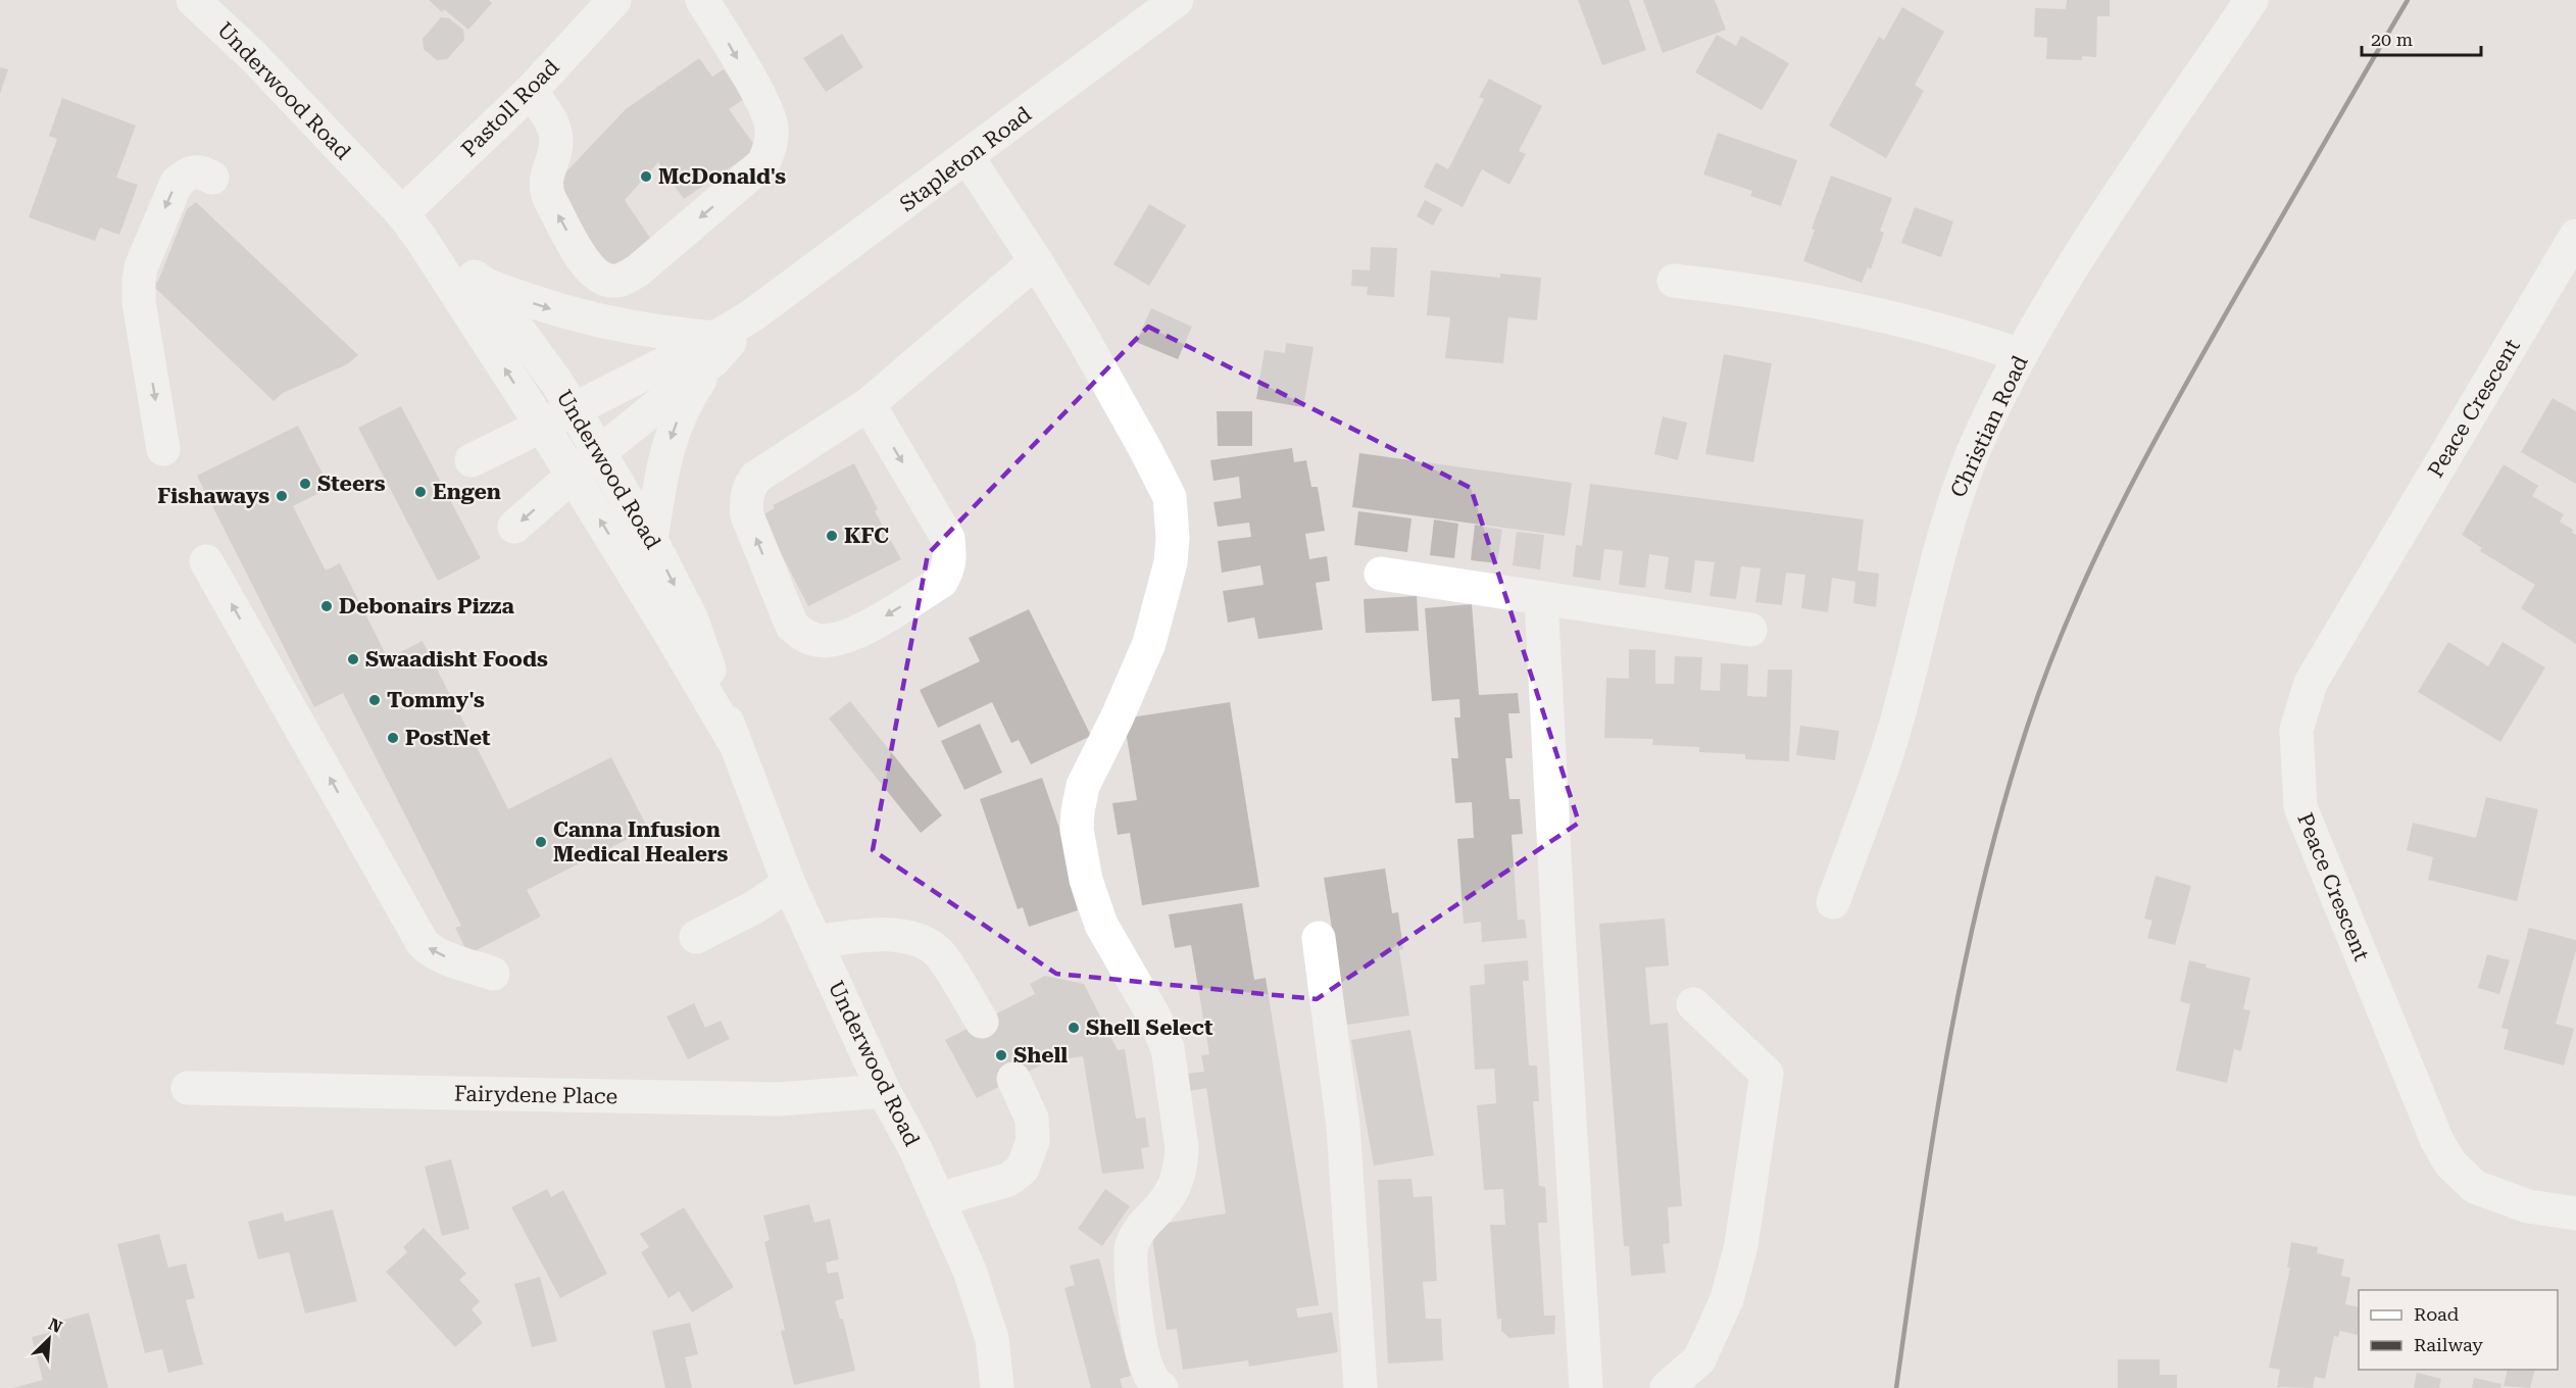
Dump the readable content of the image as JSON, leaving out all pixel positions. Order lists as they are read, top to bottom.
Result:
{
  "streets": {
    "street": [
      "Underwood Road",
      "Pastoll Road",
      "Stapleton Road",
      "Peace Crescent",
      "Christian Road",
      "Fairydene Place"
    ]
  },
  "crossings": [
    ["Underwood Road", "Pastoll Road"],
    ["Underwood Road", "Stapleton Road"],
    ["Underwood Road", "Fairydene Place"]
  ],
  "places": [
    "McDonald's",
    "Steers",
    "Engen",
    "Fishaways",
    "KFC",
    "Debonairs Pizza",
    "Swaadisht Foods",
    "Tommy's",
    "PostNet",
    "Canna Infusion Medical Healers",
    "Shell Select",
    "Shell"
  ],
  "legend": ["Road", "Railway"],
  "scale_bar": "20 m",
  "north": "top right"
}
